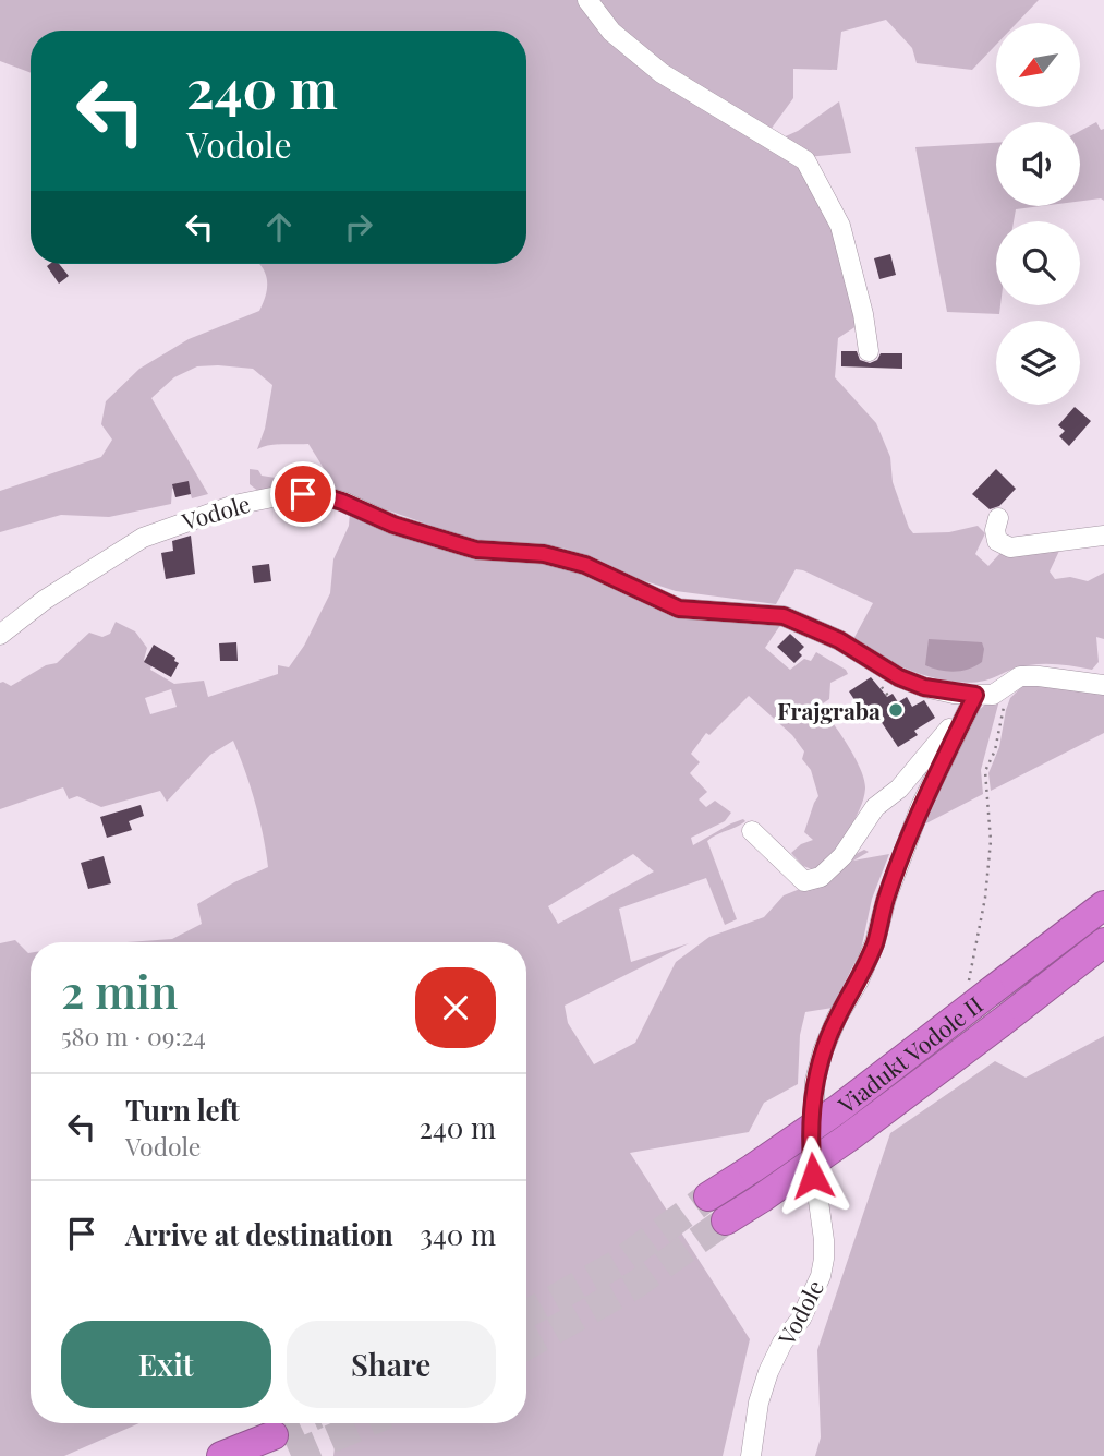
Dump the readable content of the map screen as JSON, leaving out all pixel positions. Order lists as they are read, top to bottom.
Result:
{
  "streets": {
    "highway": ["Viadukt Vodole II"],
    "street": ["Vodole"]
  },
  "places": ["Frajgraba"],
  "north": "bottom left",
  "page": {
    "turn": ["240 m", "Vodole"],
    "heading": ["2 min", "580 m · 09:24"],
    "list": [
      {
        "name": "Turn left",
        "note": "Vodole",
        "value": "240 m"
      },
      {
        "name": "Arrive at destination",
        "value": "340 m"
      }
    ],
    "buttons": ["Exit", "Share"]
  }
}
